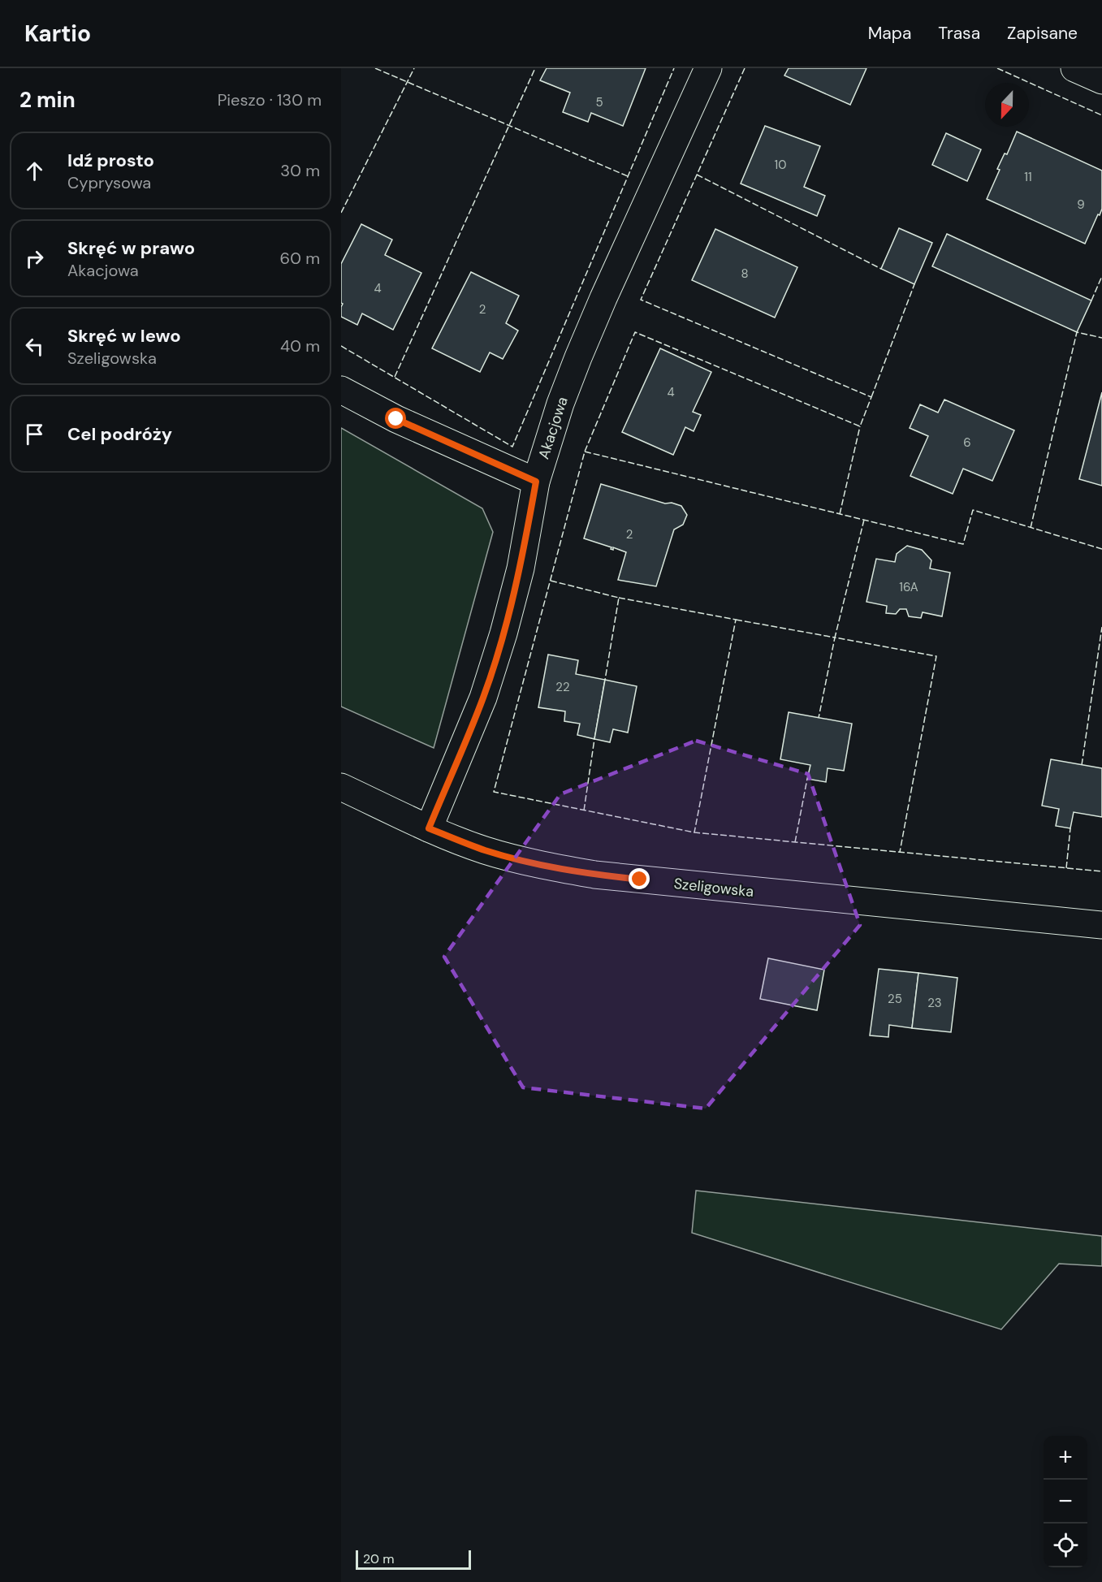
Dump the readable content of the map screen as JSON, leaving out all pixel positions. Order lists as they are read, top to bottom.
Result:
{
  "streets": {
    "street": ["Akacjowa", "Szeligowska"]
  },
  "crossings": [
    ["Akacjowa", "Szeligowska"]
  ],
  "house_numbers": [
    "5",
    "10",
    "11",
    "9",
    "8",
    "4",
    "2",
    "4",
    "6",
    "2",
    "16A",
    "22",
    "25",
    "23"
  ],
  "scale_bar": "20 m",
  "north": "bottom",
  "page": {
    "header": "Kartio",
    "nav": ["Mapa", "Trasa", "Zapisane"],
    "heading": ["2 min", "Pieszo · 130 m"],
    "list": [
      ["Idź prosto", "Cyprysowa", "30 m"],
      ["Skręć w prawo", "Akacjowa", "60 m"],
      ["Skręć w lewo", "Szeligowska", "40 m"],
      "Cel podróży"
    ],
    "map_buttons": ["+", "−"],
    "scale": "20 m"
  }
}
